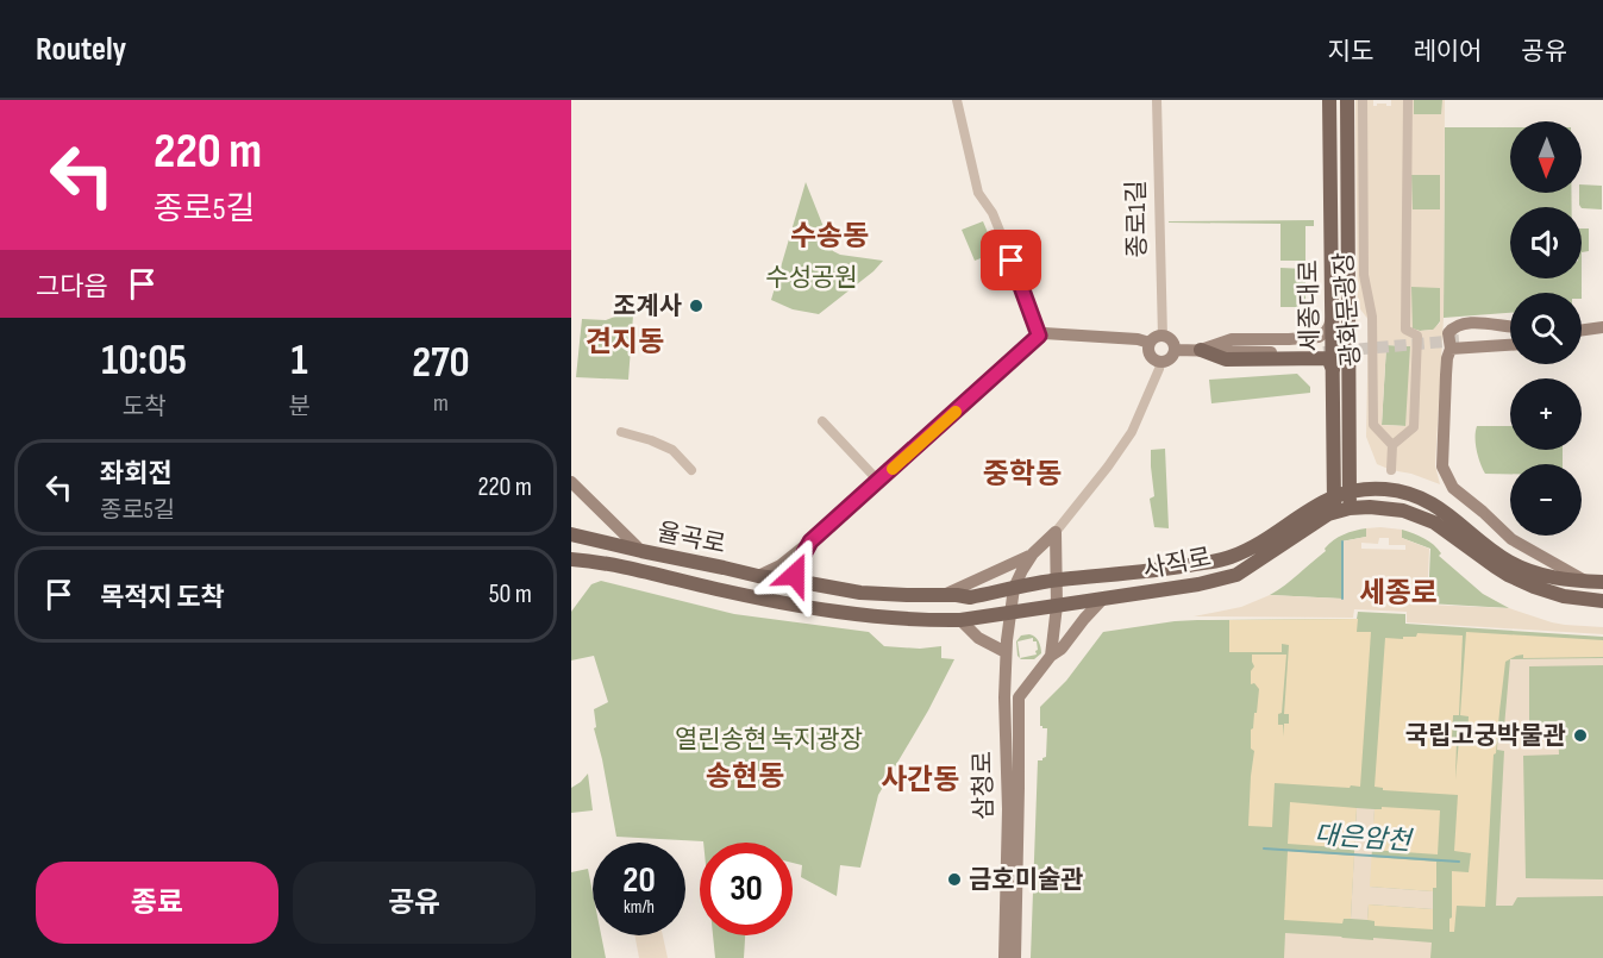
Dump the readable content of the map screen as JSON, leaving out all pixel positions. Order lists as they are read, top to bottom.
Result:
{
  "streets": {
    "main road": ["세종대로", "율곡로", "사직로"],
    "street": ["종로1길", "광화문광장", "삼청로"]
  },
  "crossings": [
    ["세종대로", "사직로"],
    ["율곡로", "사직로"],
    ["율곡로", "삼청로"],
    ["사직로", "삼청로"]
  ],
  "districts": [
    "수송동",
    "견지동",
    "중학동",
    "세종로",
    "송현동",
    "사간동"
  ],
  "water": ["대은암천"],
  "parks": ["수성공원", "열린송현 녹지광장"],
  "places": ["조계사", "국립고궁박물관", "금호미술관"],
  "north": "bottom",
  "page": {
    "header": "Routely",
    "nav": ["지도", "레이어", "공유"],
    "turn": ["220 m", "종로5길"],
    "map_buttons": ["+", "−"],
    "then": "그다음",
    "eta": [
      "10:05",
      "도착",
      "1",
      "분",
      "270",
      "m"
    ],
    "list": [
      {
        "name": "좌회전",
        "note": "종로5길",
        "value": "220 m"
      },
      {
        "name": "목적지 도착",
        "value": "50 m"
      }
    ],
    "speed": "20 km/h",
    "limit": "30",
    "buttons": ["종료", "공유"]
  }
}
